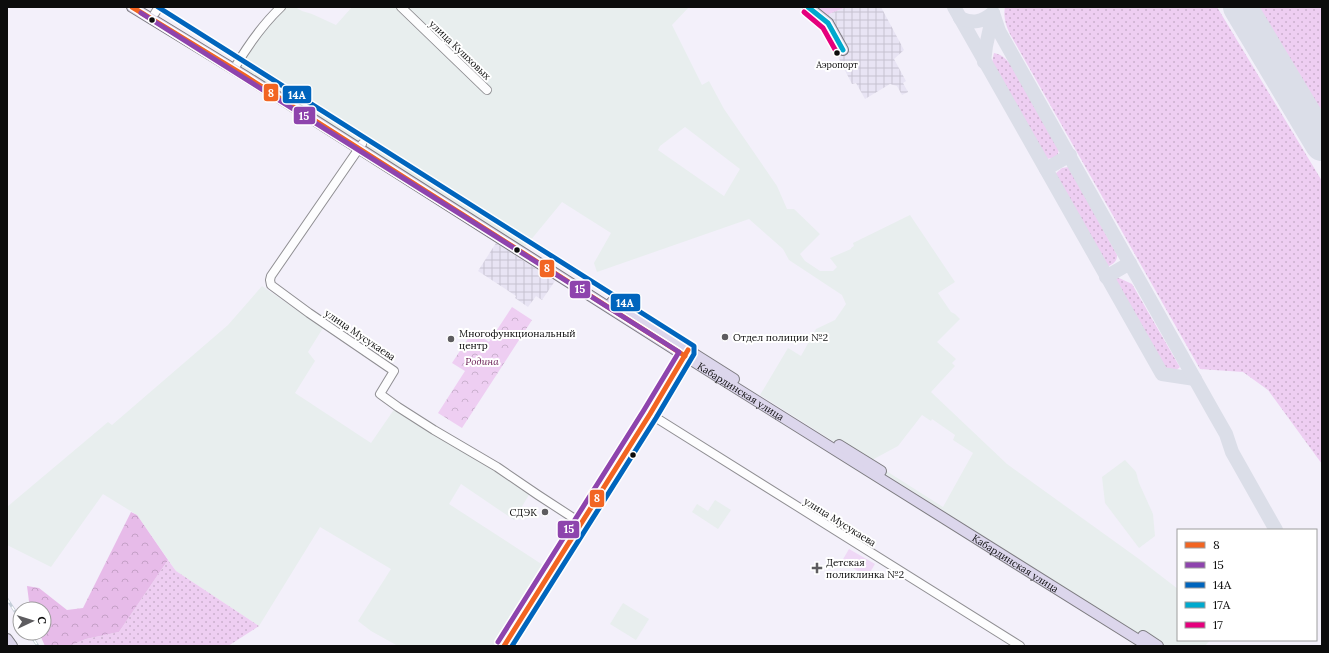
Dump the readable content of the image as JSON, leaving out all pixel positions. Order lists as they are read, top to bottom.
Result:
{
  "streets": {
    "main road": ["Кабардинская улица"],
    "street": ["улица Кушховых", "улица Мусукаева"]
  },
  "crossings": [
    ["улица Мусукаева", "Кабардинская улица"]
  ],
  "parks": ["Родина"],
  "places": {
    "other": [
      "Аэропорт",
      "Отдел полиции №2",
      "Многофункциональный центр",
      "СДЭК"
    ],
    "health": ["Детская поликлинка №2"]
  },
  "lines": [
    "transit line 8",
    "transit line 14А",
    "transit line 17А",
    "transit line 17",
    "transit line 15"
  ],
  "legend": [
    "8",
    "15",
    "14А",
    "17А",
    "17"
  ],
  "north": "right"
}
